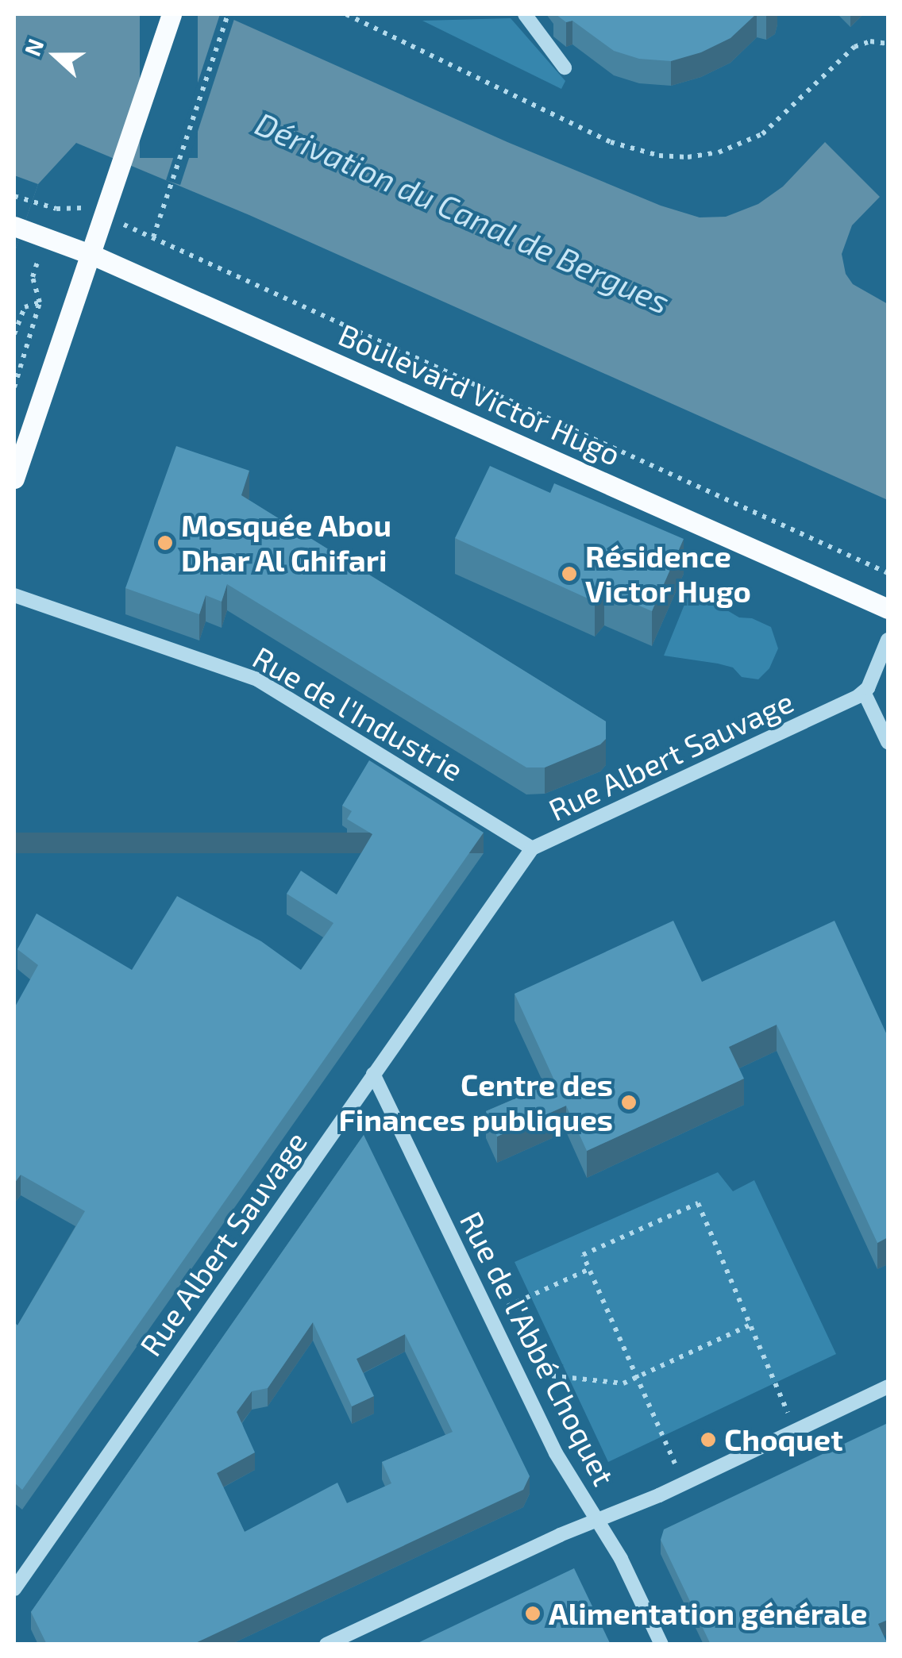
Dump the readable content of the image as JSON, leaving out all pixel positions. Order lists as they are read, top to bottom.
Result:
{
  "streets": {
    "main road": ["Boulevard Victor Hugo"],
    "street": ["Rue de l'Industrie", "Rue Albert Sauvage", "Rue de l'Abbé Choquet"]
  },
  "crossings": [
    ["Rue de l'Industrie", "Rue Albert Sauvage"],
    ["Rue Albert Sauvage", "Rue de l'Abbé Choquet"]
  ],
  "water": ["Dérivation du Canal de Bergues"],
  "places": [
    "Mosquée Abou Dhar Al Ghifari",
    "Résidence Victor Hugo",
    "Centre des Finances publiques",
    "Choquet",
    "Alimentation générale"
  ],
  "north": "left"
}
